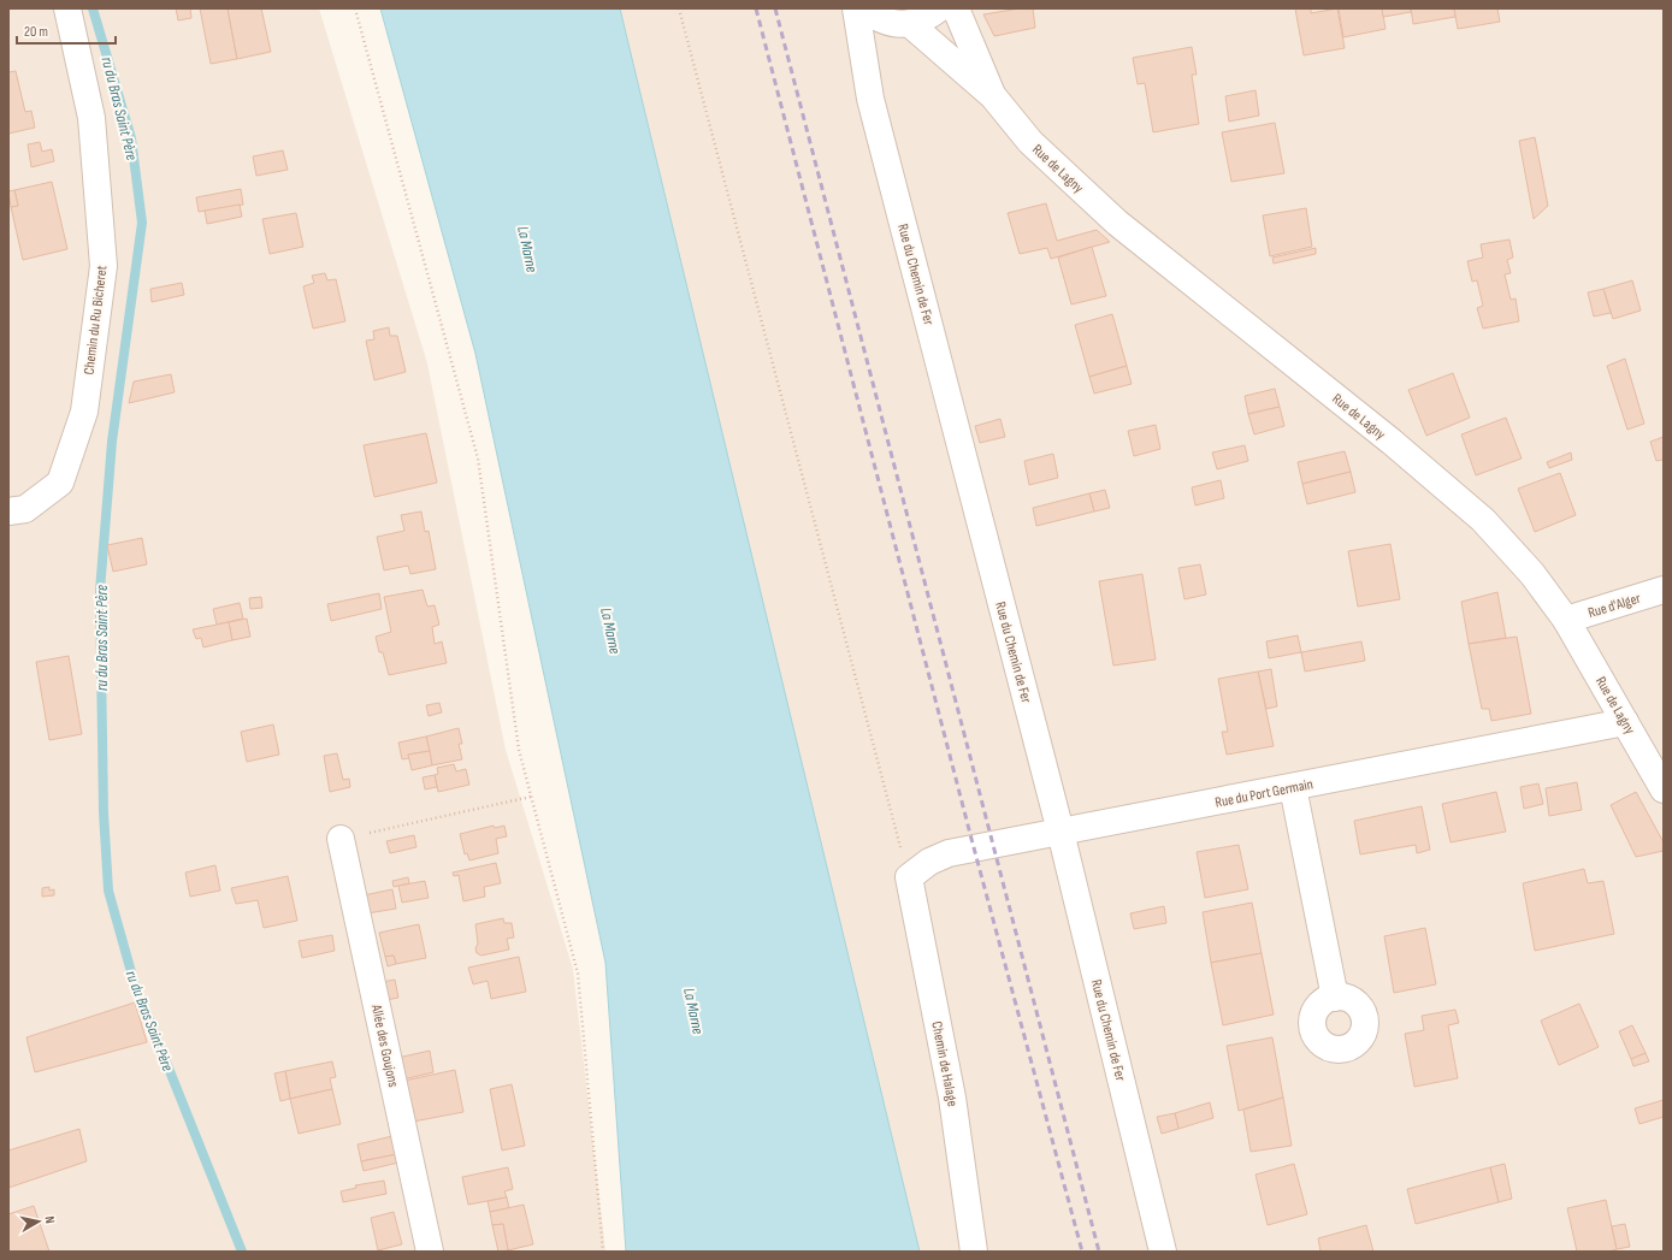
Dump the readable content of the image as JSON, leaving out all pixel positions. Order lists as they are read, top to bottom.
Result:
{
  "streets": {
    "street": [
      "Rue de Lagny",
      "Rue du Chemin de Fer",
      "Chemin du Ru Bicheret",
      "Rue d'Alger",
      "Rue du Port Germain",
      "Allée des Goujons",
      "Chemin de Halage"
    ]
  },
  "crossings": [
    ["Rue de Lagny", "Rue d'Alger"],
    ["Rue de Lagny", "Rue du Port Germain"],
    ["Rue du Chemin de Fer", "Rue du Port Germain"],
    ["Rue du Port Germain", "Chemin de Halage"]
  ],
  "water": ["ru du Bras Saint Père", "La Marne"],
  "scale_bar": "20 m",
  "north": "right"
}
